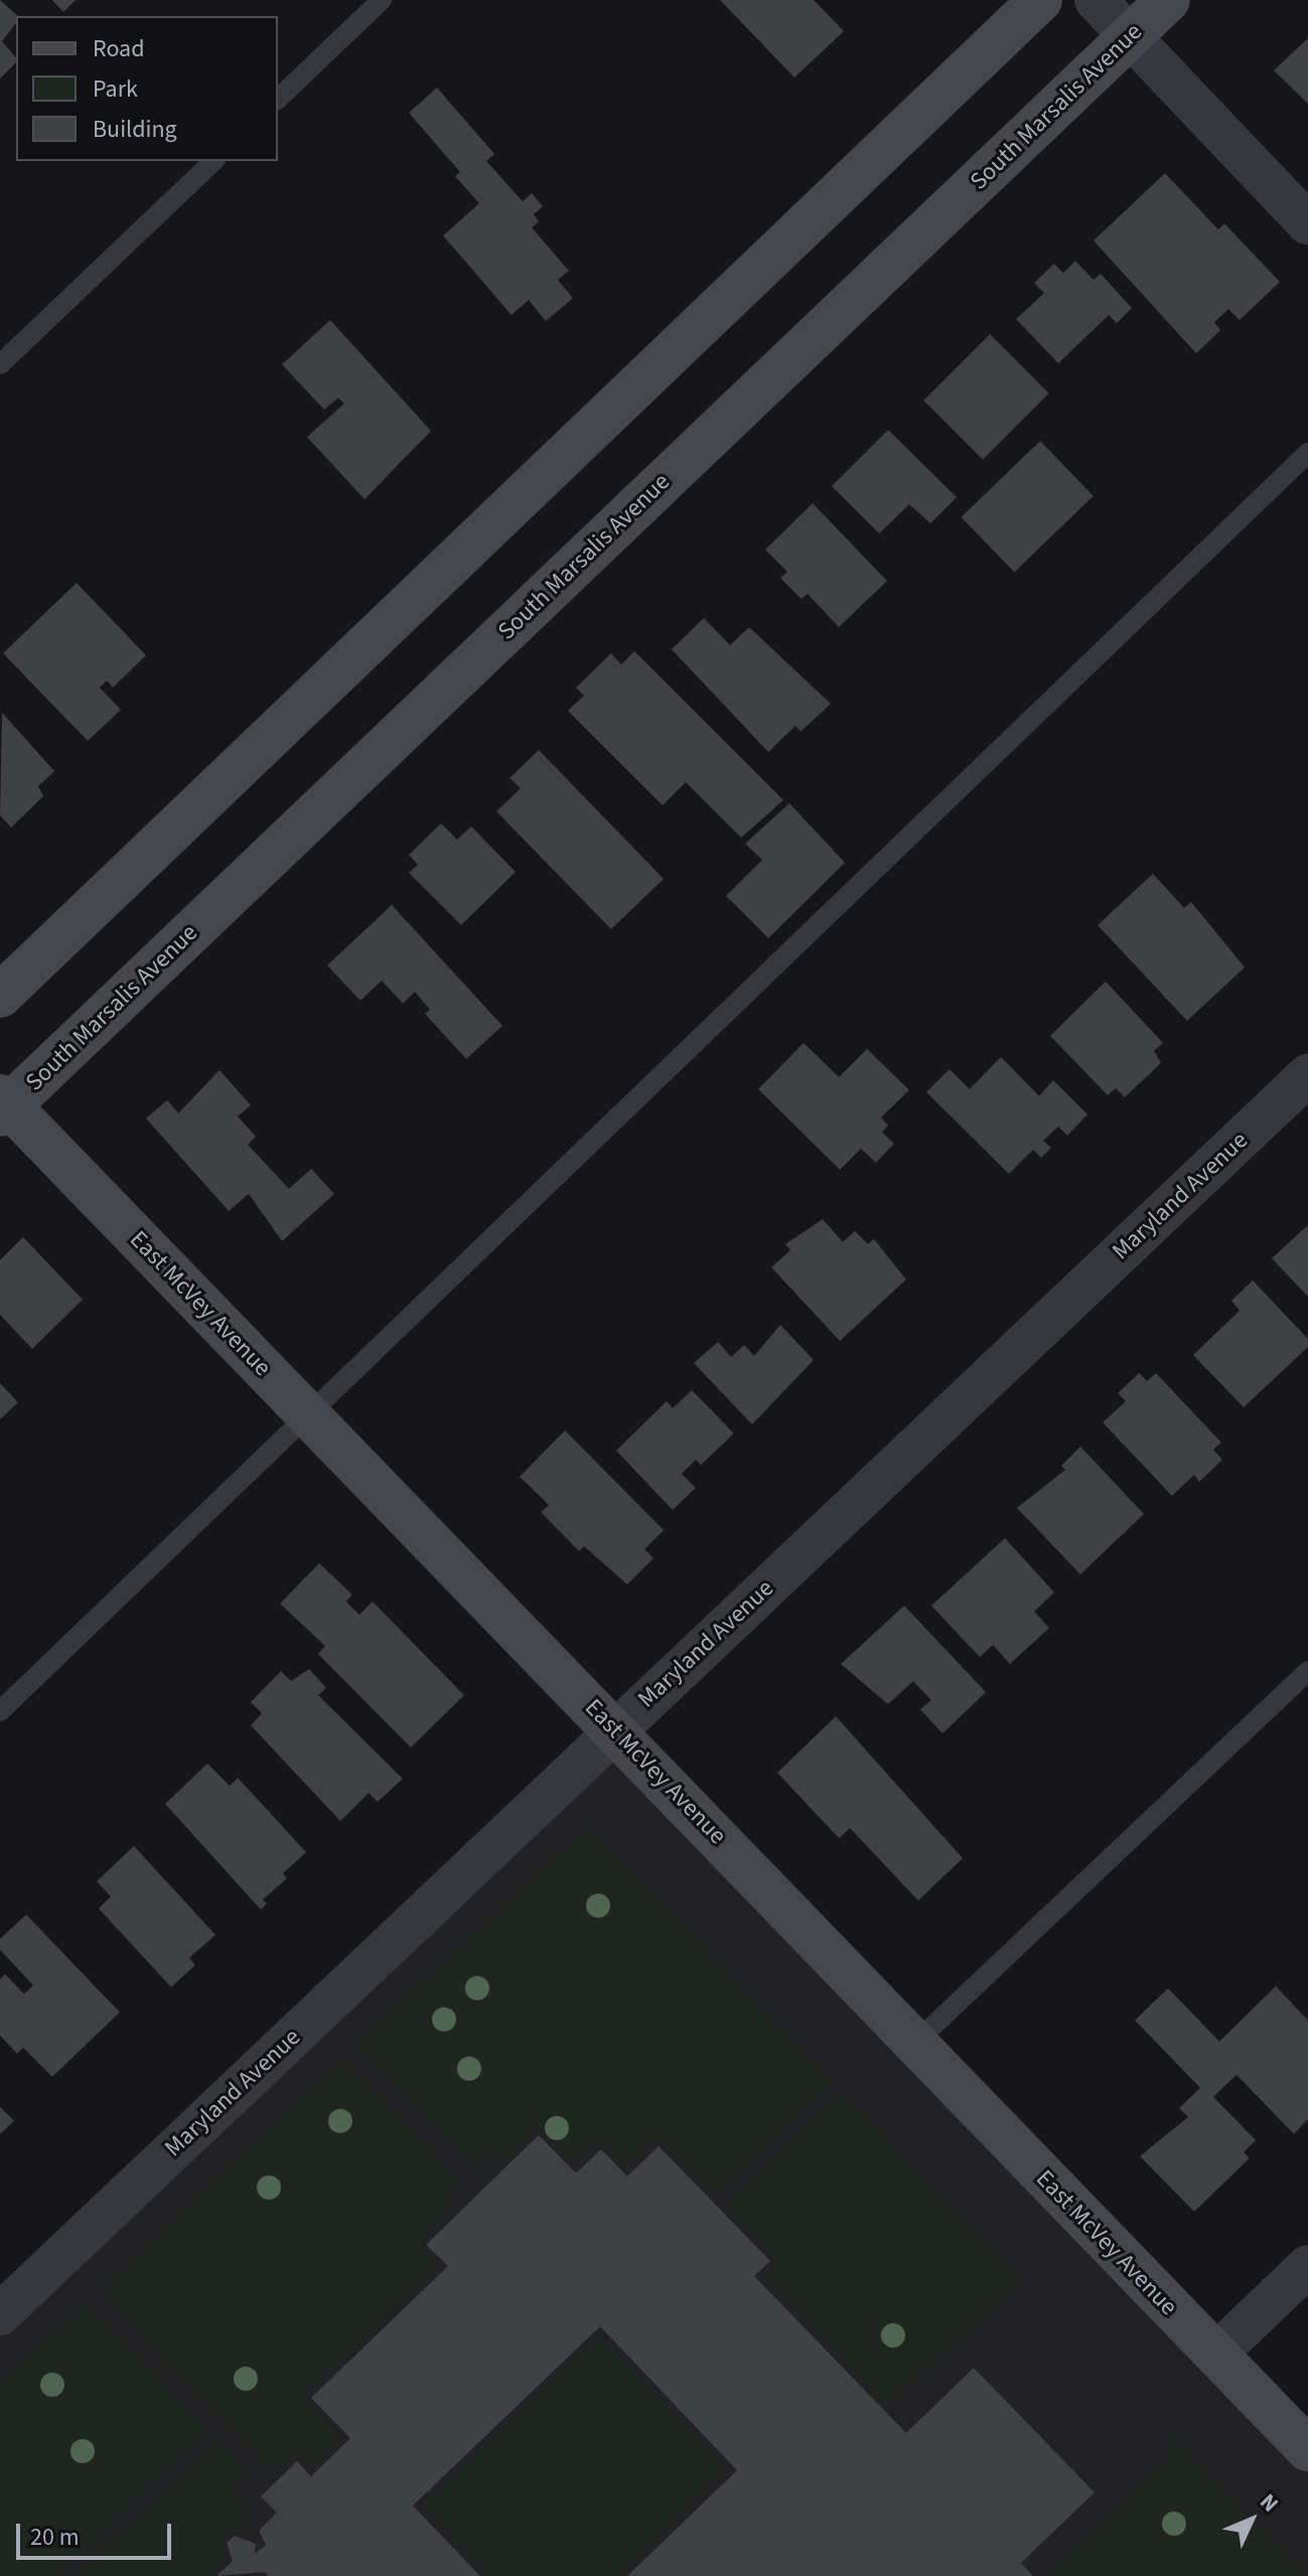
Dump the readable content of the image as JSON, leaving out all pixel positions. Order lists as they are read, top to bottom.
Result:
{
  "streets": {
    "main road": ["South Marsalis Avenue", "East McVey Avenue"],
    "street": ["Maryland Avenue"]
  },
  "crossings": [
    ["South Marsalis Avenue", "East McVey Avenue"],
    ["Maryland Avenue", "East McVey Avenue"]
  ],
  "legend": ["Road", "Park", "Building"],
  "scale_bar": "20 m",
  "north": "top right"
}
